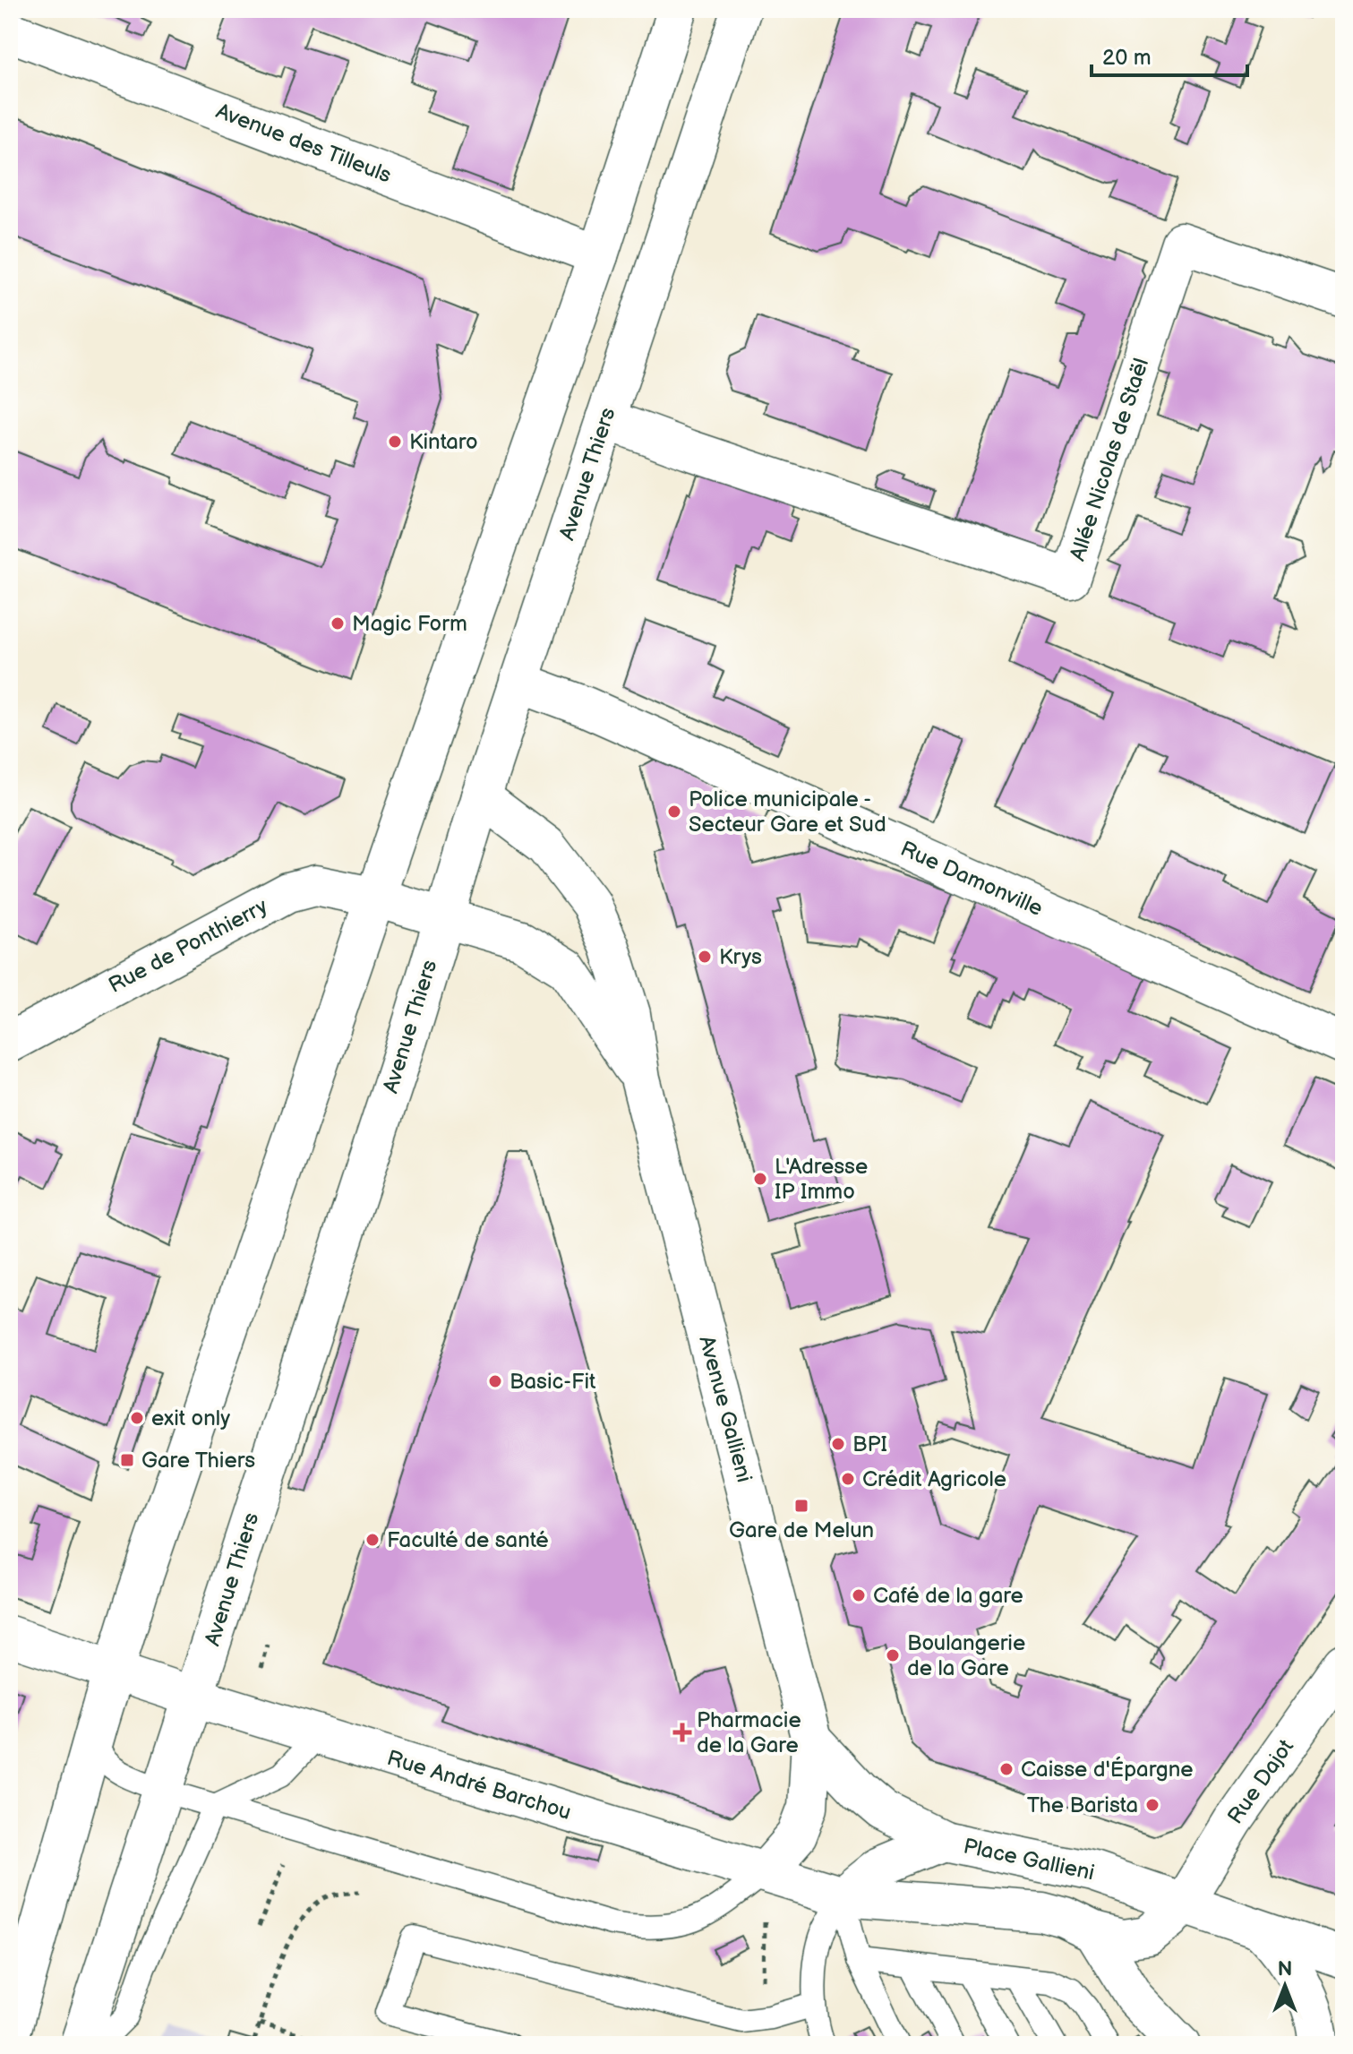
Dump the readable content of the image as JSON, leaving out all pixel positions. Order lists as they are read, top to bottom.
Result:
{
  "streets": {
    "street": [
      "Avenue des Tilleuls",
      "Allée Nicolas de Staël",
      "Avenue Thiers",
      "Rue Damonville",
      "Rue de Ponthierry",
      "Avenue Gallieni",
      "Rue Dajot",
      "Rue André Barchou",
      "Place Gallieni"
    ]
  },
  "crossings": [
    ["Allée Nicolas de Staël", "Avenue Thiers"],
    ["Avenue Thiers", "Rue Damonville"],
    ["Avenue Thiers", "Avenue Gallieni"],
    ["Avenue Thiers", "Rue André Barchou"],
    ["Rue de Ponthierry", "Avenue Gallieni"],
    ["Avenue Gallieni", "Rue André Barchou"],
    ["Avenue Gallieni", "Place Gallieni"],
    ["Rue Dajot", "Place Gallieni"]
  ],
  "places": {
    "other": [
      "Kintaro",
      "Magic Form",
      "Police municipale - Secteur Gare et Sud",
      "Krys",
      "L'Adresse IP Immo",
      "Basic-Fit",
      "exit only",
      "BPI",
      "Crédit Agricole",
      "Faculté de santé",
      "Café de la gare",
      "Boulangerie de la Gare",
      "Caisse d'Épargne",
      "The Barista"
    ],
    "transit": ["Gare Thiers", "Gare de Melun"],
    "health": ["Pharmacie de la Gare"]
  },
  "scale_bar": "20 m",
  "north": "top"
}
